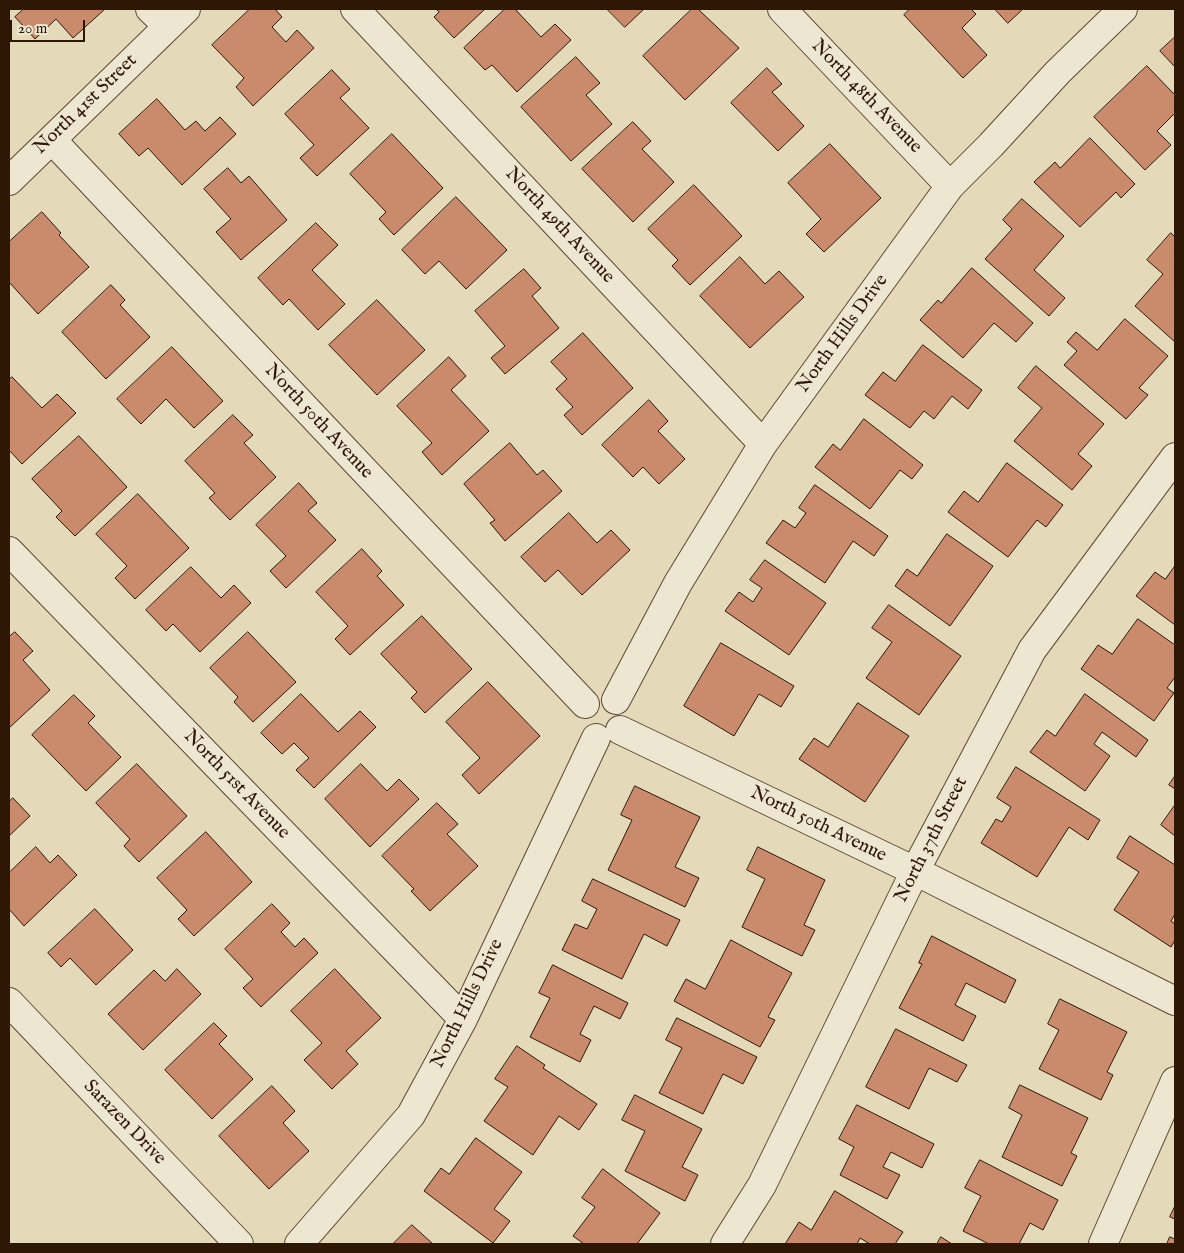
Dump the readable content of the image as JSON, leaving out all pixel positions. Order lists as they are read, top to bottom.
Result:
{
  "streets": {
    "street": [
      "North 48th Avenue",
      "North 41st Street",
      "North 49th Avenue",
      "North Hills Drive",
      "North 50th Avenue",
      "North 51st Avenue",
      "North 37th Street",
      "Sarazen Drive"
    ]
  },
  "crossings": [
    ["North 48th Avenue", "North Hills Drive"],
    ["North 41st Street", "North 50th Avenue"],
    ["North 49th Avenue", "North Hills Drive"],
    ["North Hills Drive", "North 50th Avenue"],
    ["North Hills Drive", "North 51st Avenue"],
    ["North 50th Avenue", "North 37th Street"]
  ],
  "scale_bar": "20 m"
}
